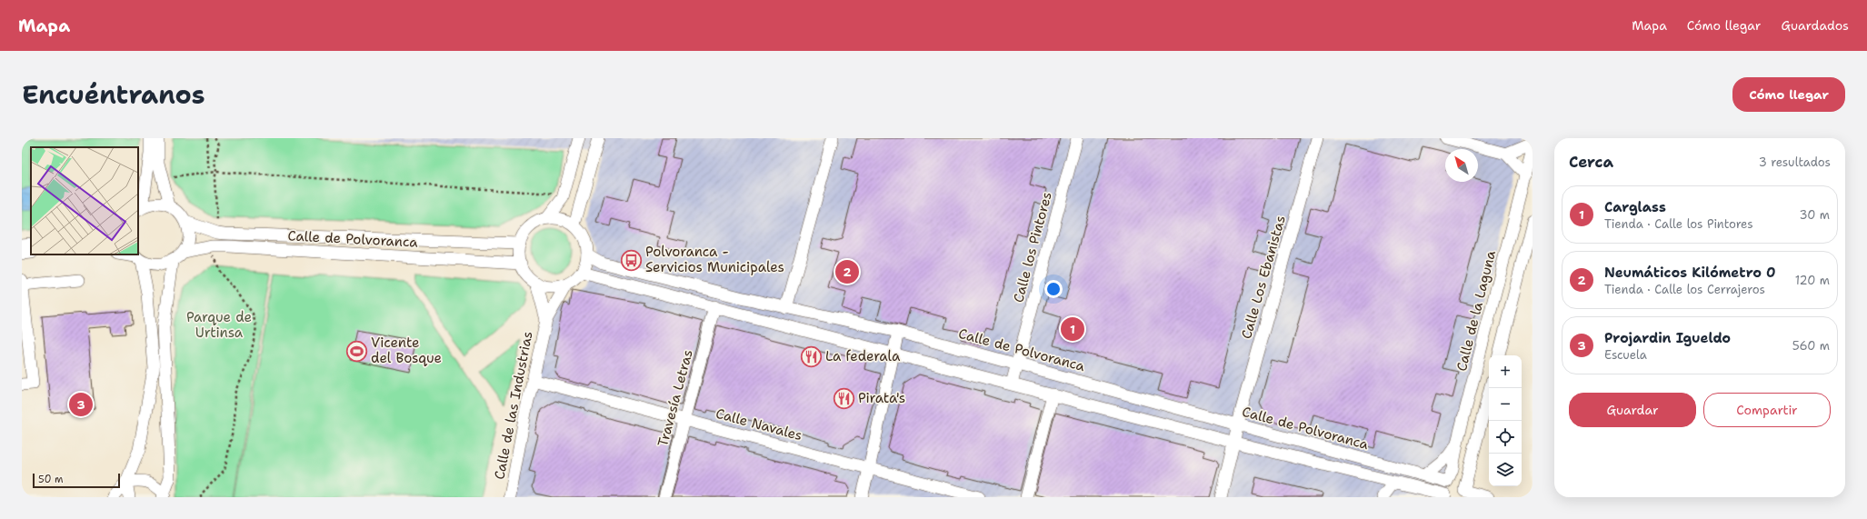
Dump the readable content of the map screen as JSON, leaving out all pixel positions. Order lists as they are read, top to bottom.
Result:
{
  "streets": {
    "street": [
      "Calle de Polvoranca",
      "Calle los Pintores",
      "Calle Los Ebanistas",
      "Calle de la Laguna",
      "Travesía Letras",
      "Calle de las Industrias",
      "Calle Navales"
    ]
  },
  "crossings": [
    ["Calle de Polvoranca", "Calle los Pintores"],
    ["Calle de Polvoranca", "Calle Los Ebanistas"],
    ["Calle de Polvoranca", "Calle de la Laguna"],
    ["Calle de Polvoranca", "Calle de las Industrias"],
    ["Travesía Letras", "Calle Navales"],
    ["Calle de las Industrias", "Calle Navales"]
  ],
  "parks": ["Parque de Urtinsa"],
  "places": {
    "bus stop": ["Polvoranca - Servicios Municipales"],
    "sports": ["Vicente del Bosque"],
    "restaurant": ["La federala", "Pirata's"]
  },
  "scale_bar": "50 m",
  "north": "top left",
  "page": {
    "header": "Mapa",
    "nav": ["Mapa", "Cómo llegar", "Guardados"],
    "title": "Encuéntranos",
    "buttons": [
      "Cómo llegar",
      ["Guardar", "Compartir"]
    ],
    "heading": ["Cerca", "3 resultados"],
    "list": [
      {
        "mark": "1",
        "name": "Carglass",
        "note": "Tienda · Calle los Pintores",
        "value": "30 m"
      },
      {
        "mark": "2",
        "name": "Neumáticos Kilómetro 0",
        "note": "Tienda · Calle los Cerrajeros",
        "value": "120 m"
      },
      {
        "mark": "3",
        "name": "Projardin Igueldo",
        "note": "Escuela",
        "value": "560 m"
      }
    ],
    "pins": ["2", "1", "3"],
    "map_buttons": ["+", "−"],
    "scale": "50 m"
  }
}
